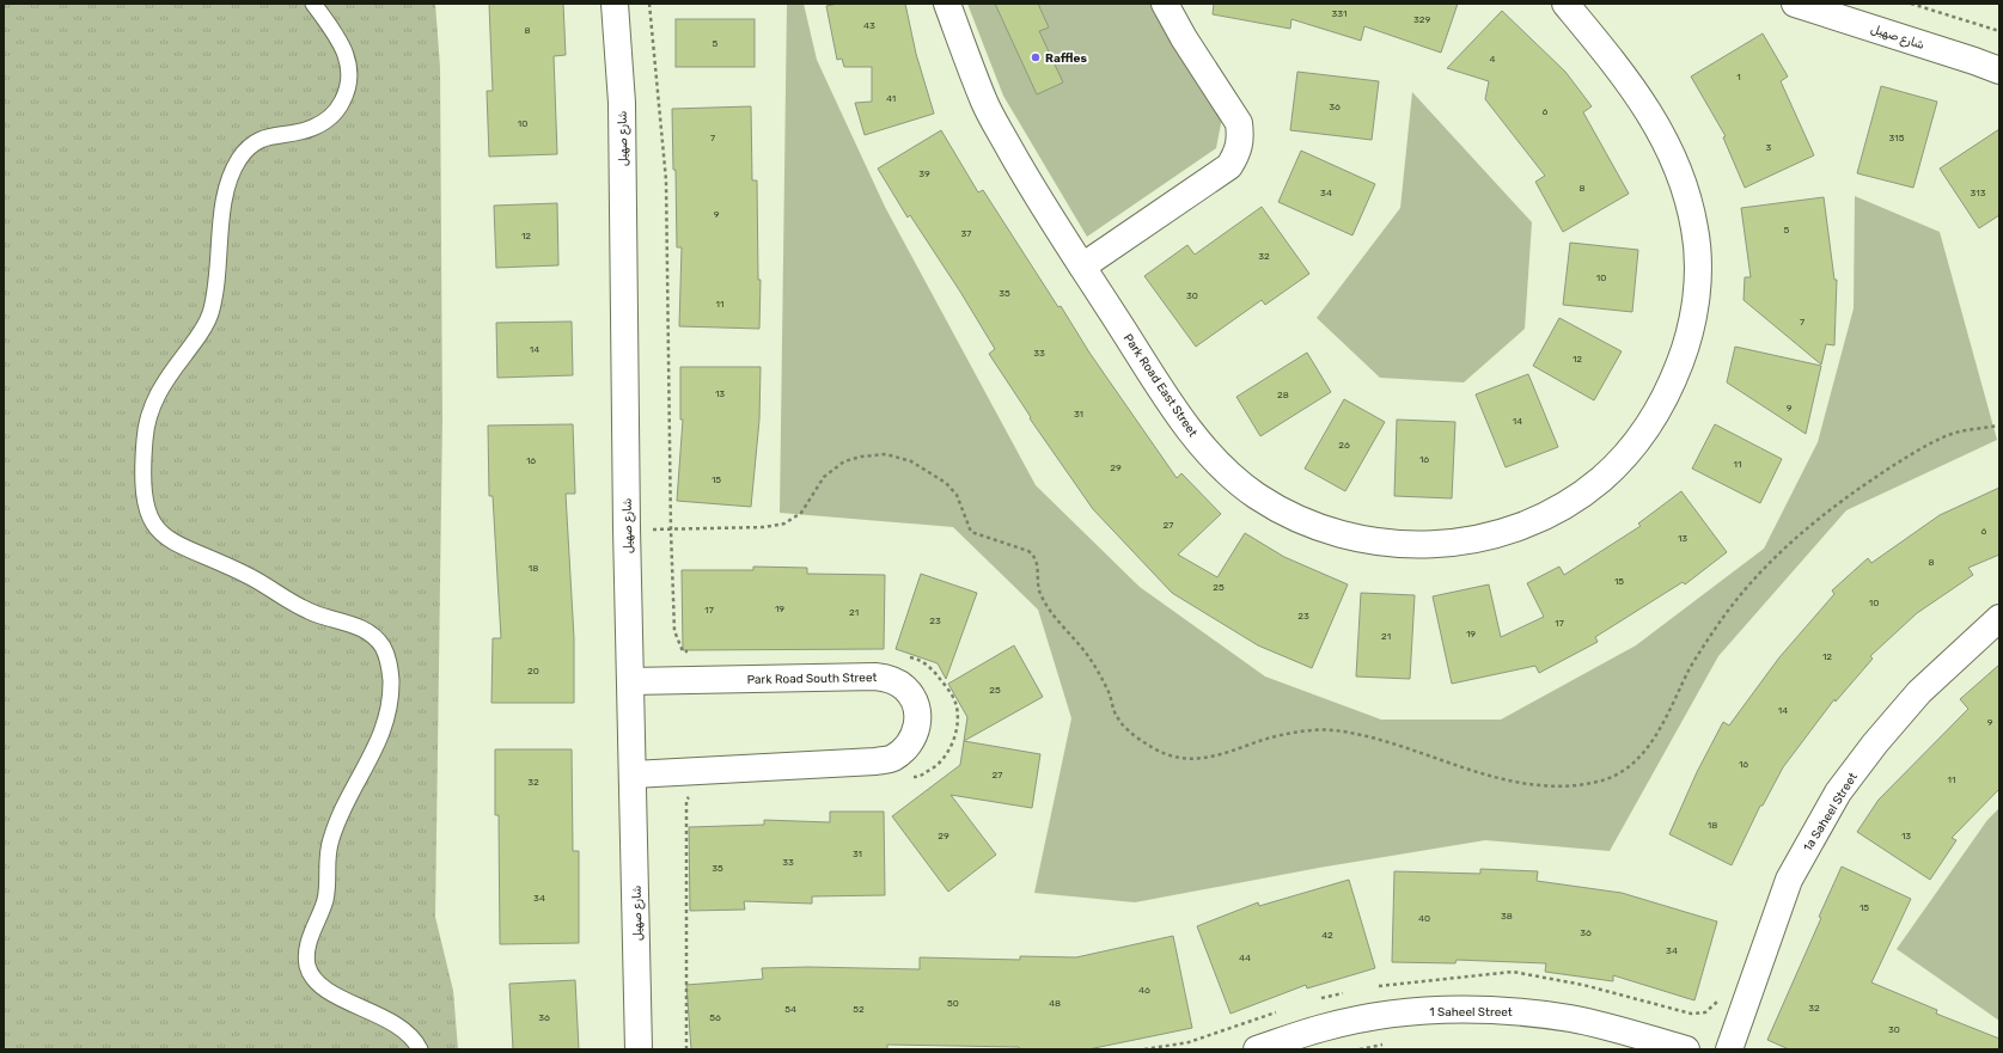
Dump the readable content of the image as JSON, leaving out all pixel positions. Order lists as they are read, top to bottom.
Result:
{
  "streets": {
    "street": [
      "شارع صهيل",
      "Park Road East Street",
      "Park Road South Street",
      "1a Saheel Street",
      "1 Saheel Street"
    ]
  },
  "crossings": [
    ["شارع صهيل", "Park Road South Street"]
  ],
  "places": ["Raffles"],
  "house_numbers": [
    "331",
    "329",
    "43",
    "8",
    "5",
    "4",
    "1",
    "41",
    "36",
    "6",
    "10",
    "7",
    "315",
    "3",
    "39",
    "8",
    "34",
    "313",
    "9",
    "5",
    "37",
    "12",
    "32",
    "10",
    "35",
    "30",
    "11",
    "7",
    "14",
    "33",
    "12",
    "13",
    "28",
    "9",
    "31",
    "14",
    "26",
    "16",
    "16",
    "11",
    "29",
    "15",
    "27",
    "6",
    "13",
    "8",
    "18",
    "15",
    "25",
    "10",
    "19",
    "17",
    "21",
    "23",
    "23",
    "17",
    "19",
    "21",
    "12",
    "20",
    "25",
    "14",
    "9",
    "16",
    "27",
    "11",
    "32",
    "18",
    "29",
    "13",
    "31",
    "33",
    "35",
    "34",
    "15",
    "38",
    "40",
    "36",
    "42",
    "34",
    "44",
    "46",
    "50",
    "48",
    "32",
    "54",
    "52",
    "36",
    "56",
    "30"
  ]
}
